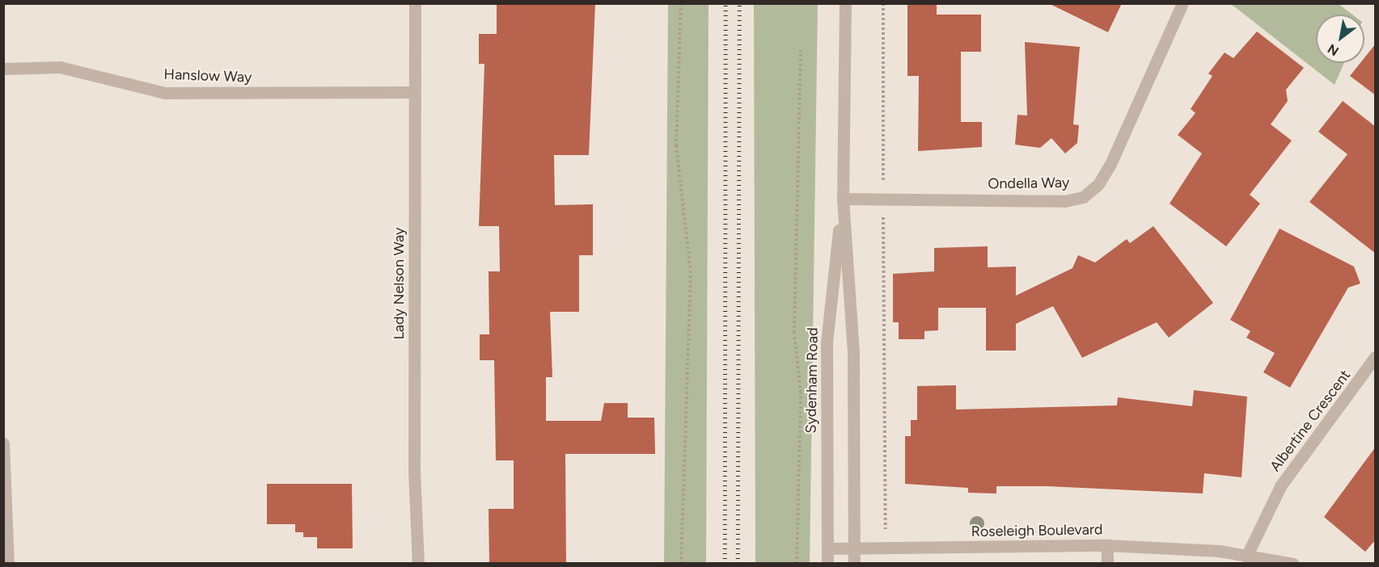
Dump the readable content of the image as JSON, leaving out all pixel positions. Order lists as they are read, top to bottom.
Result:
{
  "streets": {
    "street": [
      "Hanslow Way",
      "Ondella Way",
      "Lady Nelson Way",
      "Sydenham Road",
      "Albertine Crescent",
      "Roseleigh Boulevard"
    ]
  },
  "crossings": [
    ["Hanslow Way", "Lady Nelson Way"],
    ["Ondella Way", "Sydenham Road"],
    ["Sydenham Road", "Roseleigh Boulevard"],
    ["Albertine Crescent", "Roseleigh Boulevard"]
  ],
  "north": "bottom left"
}
